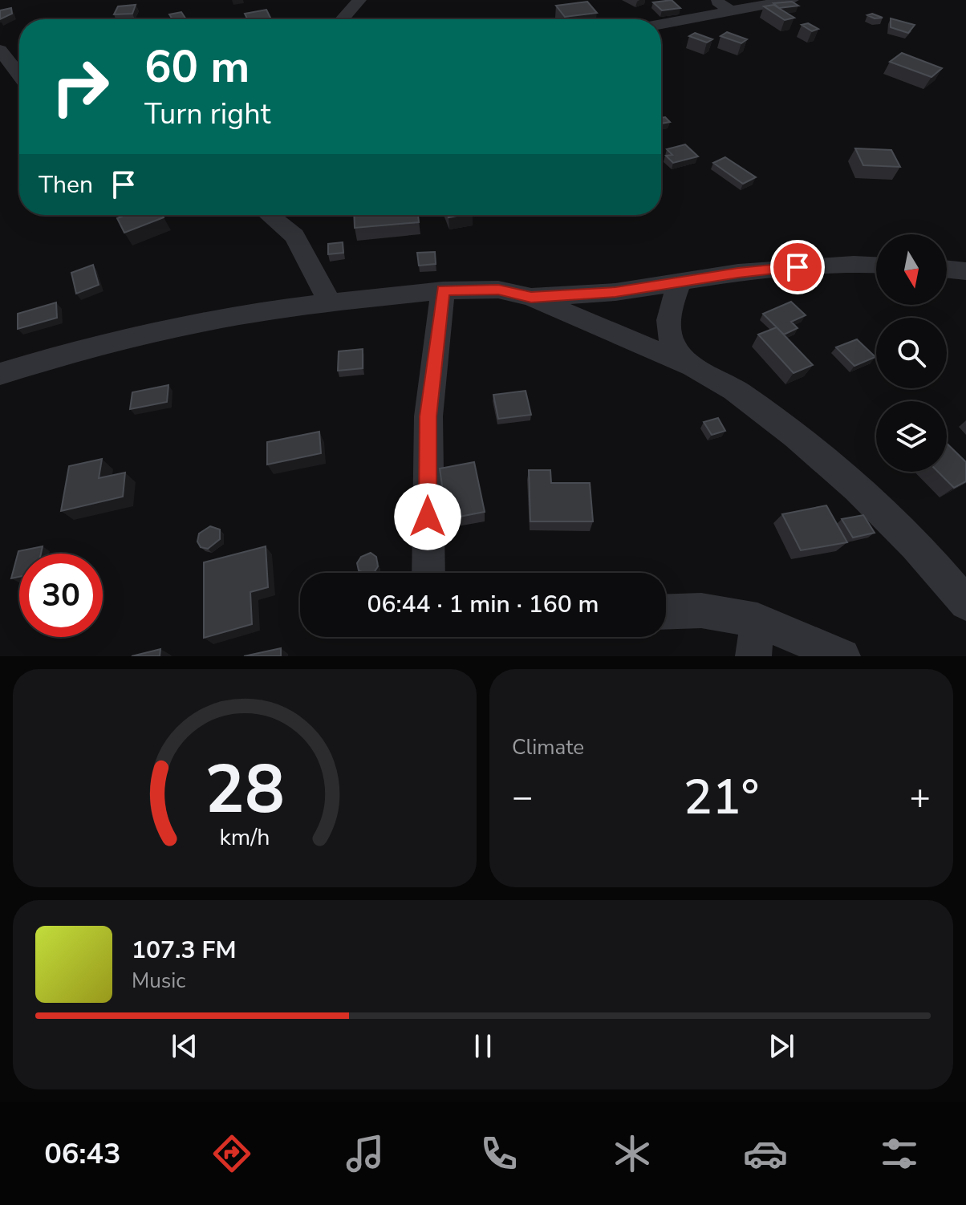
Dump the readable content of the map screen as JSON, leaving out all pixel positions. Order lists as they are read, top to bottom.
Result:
{
  "north": "bottom",
  "page": {
    "turn": ["60 m", "Turn right"],
    "then": "Then",
    "limit": "30",
    "trip": "06:44 · 1 min · 160 m",
    "tile": "Climate",
    "heat": ["−", "21°", "+"],
    "song": ["107.3 FM", "Music"],
    "tabs": "06:43",
    "gauge": ["28", "km/h"]
  }
}
